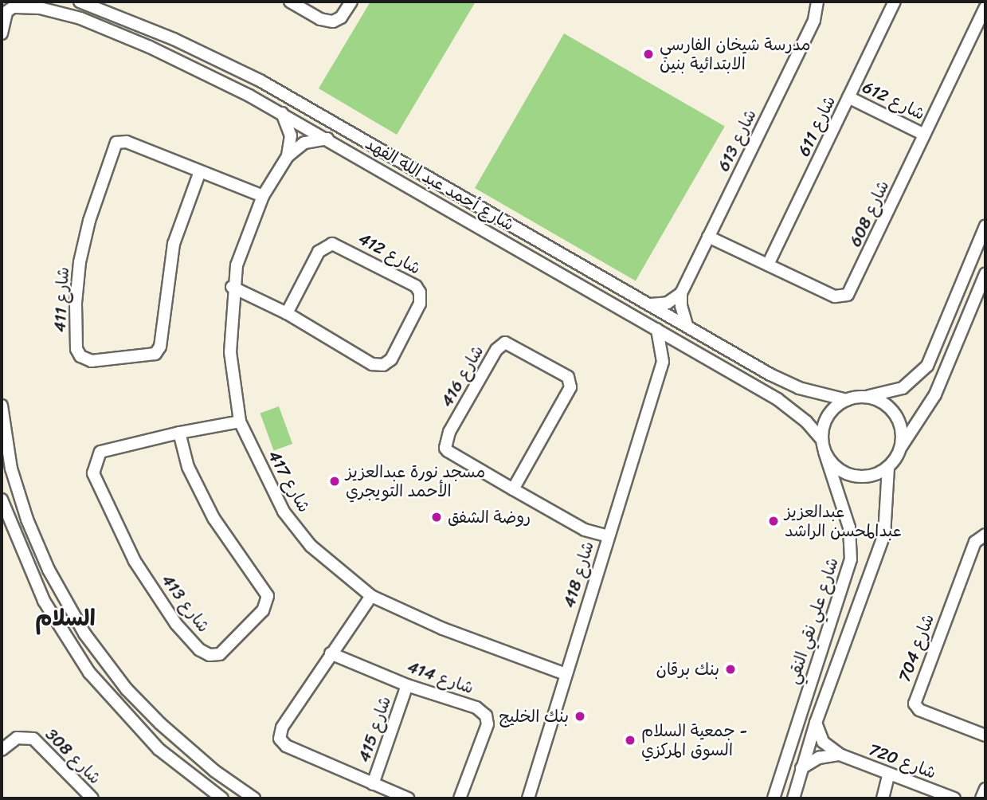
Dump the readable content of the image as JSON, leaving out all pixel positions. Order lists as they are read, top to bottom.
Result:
{
  "streets": {
    "street": [
      "شارع 612",
      "شارع 611",
      "شارع 613",
      "شارع أحمد عبد الله الفهد",
      "شارع 608",
      "شارع 412",
      "شارع 411",
      "شارع 416",
      "شارع 417",
      "شارع 418",
      "شارع 413",
      "شارع علي نقي النقي",
      "شارع 704",
      "شارع 414",
      "شارع 415",
      "شارع 308",
      "شارع 720"
    ]
  },
  "crossings": [
    ["شارع 612", "شارع 611"],
    ["شارع 612", "شارع 608"],
    ["شارع 611", "شارع 608"],
    ["شارع 613", "شارع 608"],
    ["شارع أحمد عبد الله الفهد", "شارع 417"],
    ["شارع أحمد عبد الله الفهد", "شارع 418"],
    ["شارع أحمد عبد الله الفهد", "شارع علي نقي النقي"],
    ["شارع 412", "شارع 417"],
    ["شارع 411", "شارع 417"],
    ["شارع 416", "شارع 418"],
    ["شارع 417", "شارع 418"],
    ["شارع 417", "شارع 413"],
    ["شارع 414", "شارع 415"]
  ],
  "districts": ["السلام"],
  "places": [
    "مدرسة شيخان الفارسي الابتدائية بنين",
    "مسجد نورة عبدالعزيز الأحمد التويجري",
    "روضة الشفق",
    "عبدالعزيز عبدالمحسن الراشد",
    "بنك برقان",
    "بنك الخليج",
    "جمعية السلام - السوق المركزي"
  ]
}
